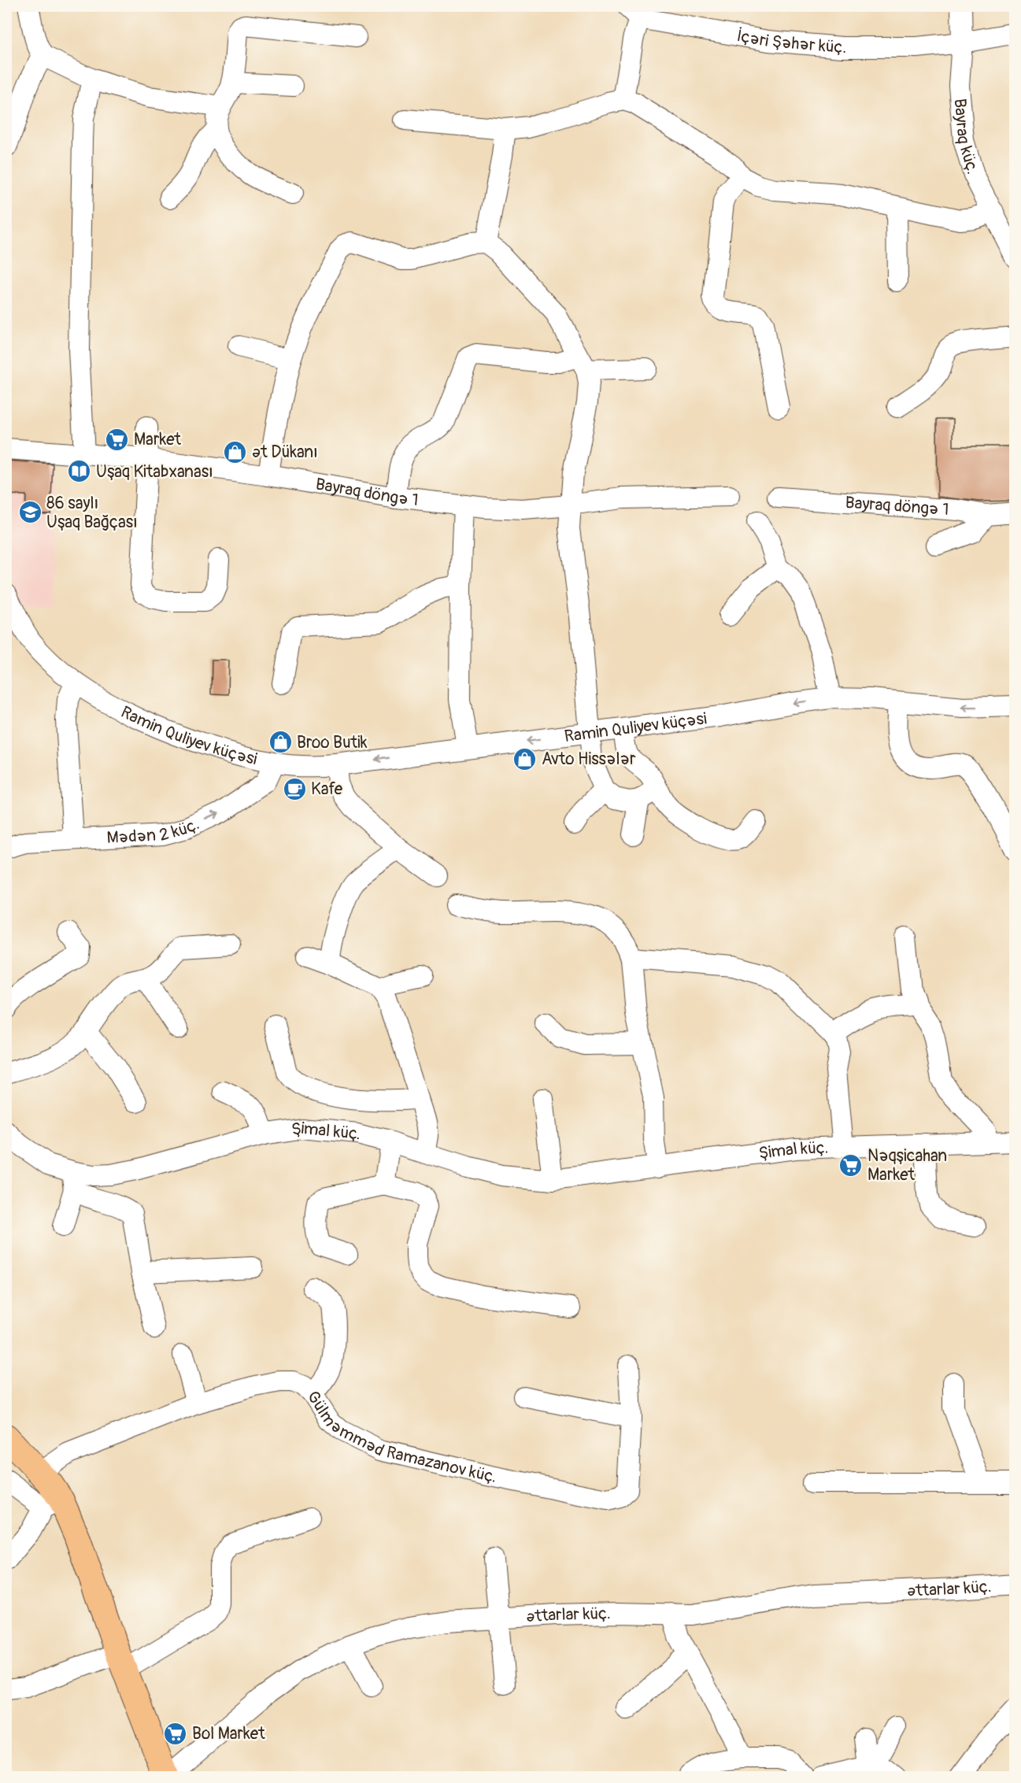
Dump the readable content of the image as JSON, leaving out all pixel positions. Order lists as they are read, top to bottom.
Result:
{
  "streets": {
    "street": [
      "İçəri Şəhər küç.",
      "Bayraq küç.",
      "Bayraq döngə 1",
      "Ramin Quliyev küçəsi",
      "Mədən 2 küç.",
      "Şimal küç.",
      "Gülməmməd Ramazanov küç.",
      "Əttarlar küç."
    ]
  },
  "crossings": [
    ["İçəri Şəhər küç.", "Bayraq küç."],
    ["Ramin Quliyev küçəsi", "Mədən 2 küç."]
  ],
  "one_way": ["Ramin Quliyev küçəsi"],
  "places": {
    "supermarket": ["Market", "Nəqşicahan Market", "Bol Market"],
    "shop": ["Ət Dükanı", "Broo Butik", "Avto Hissələr"],
    "library": ["Uşaq Kitabxanası"],
    "school or university": ["86 saylı Uşaq Bağçası"],
    "cafe": ["Kafe"]
  }
}
